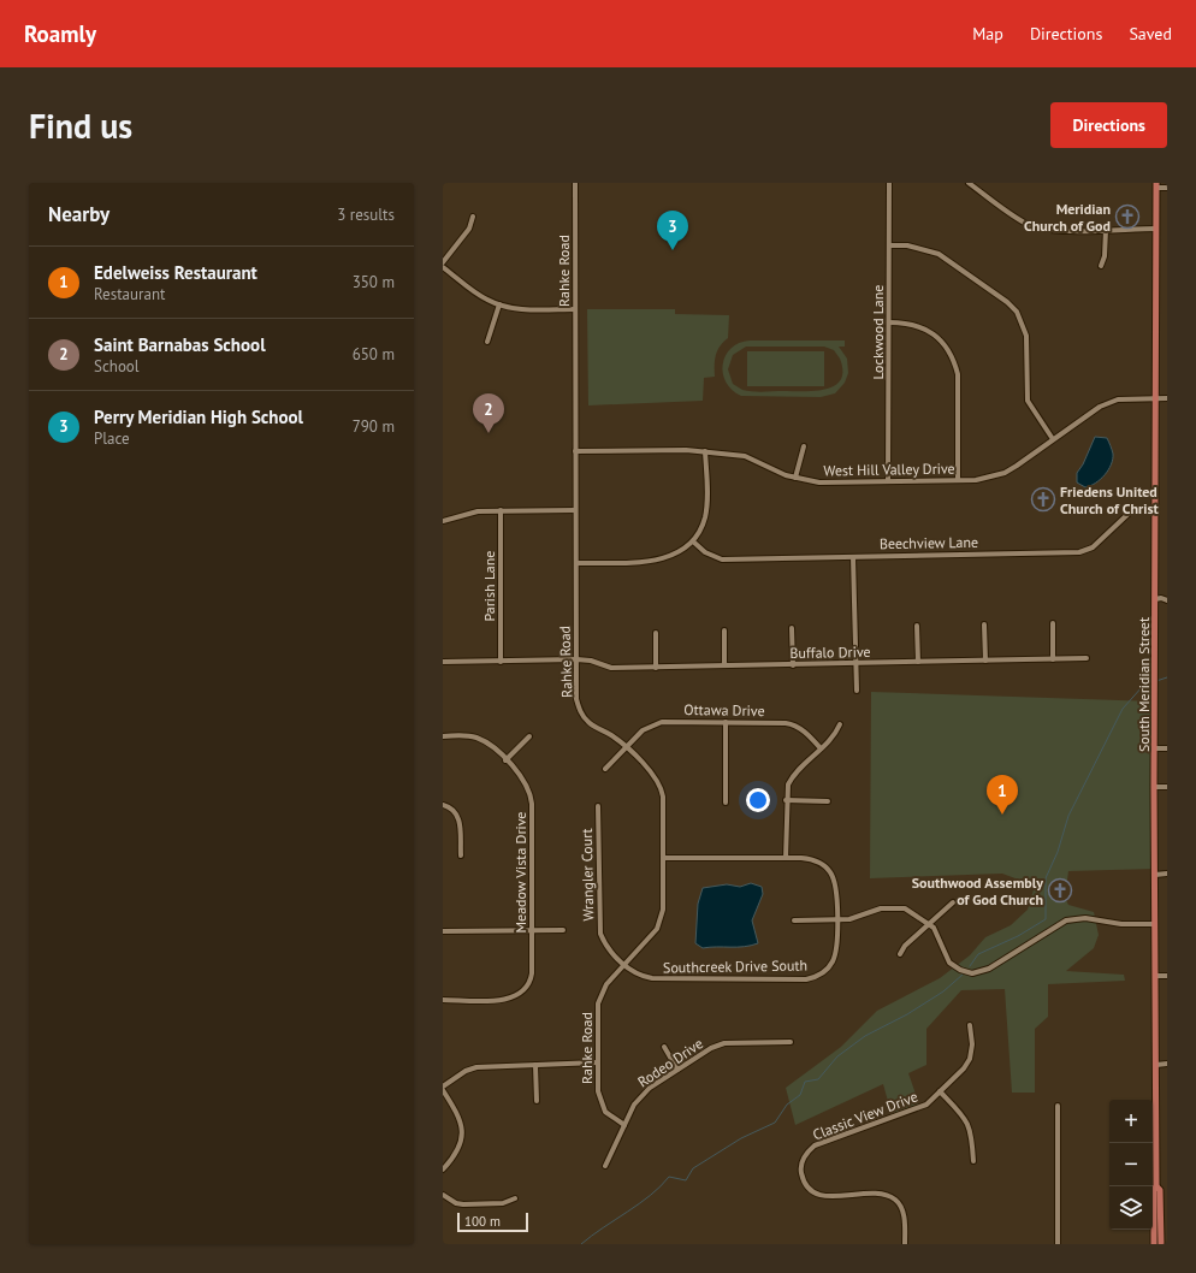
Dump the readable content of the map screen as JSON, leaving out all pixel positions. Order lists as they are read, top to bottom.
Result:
{
  "streets": {
    "main road": ["South Meridian Street"],
    "street": [
      "Rahke Road",
      "Lockwood Lane",
      "West Hill Valley Drive",
      "Beechview Lane",
      "Parish Lane",
      "Buffalo Drive",
      "Ottawa Drive",
      "Meadow Vista Drive",
      "Wrangler Court",
      "Southcreek Drive South",
      "Rodeo Drive",
      "Classic View Drive"
    ]
  },
  "crossings": [
    ["Rahke Road", "West Hill Valley Drive"],
    ["Rahke Road", "Buffalo Drive"],
    ["Rahke Road", "Ottawa Drive"],
    ["Rahke Road", "Wrangler Court"],
    ["Rahke Road", "Southcreek Drive South"],
    ["Rahke Road", "Rodeo Drive"],
    ["Lockwood Lane", "West Hill Valley Drive"],
    ["West Hill Valley Drive", "South Meridian Street"],
    ["Beechview Lane", "South Meridian Street"],
    ["Parish Lane", "Buffalo Drive"],
    ["Wrangler Court", "Southcreek Drive South"]
  ],
  "places": {
    "church": ["Meridian Church of God", "Friedens United Church of Christ", "Southwood Assembly of God Church"]
  },
  "scale_bar": "100 m",
  "page": {
    "header": "Roamly",
    "nav": ["Map", "Directions", "Saved"],
    "buttons": "Directions",
    "title": "Find us",
    "heading": ["Nearby", "3 results"],
    "pins": ["3", "2", "1"],
    "list": [
      {
        "mark": "1",
        "name": "Edelweiss Restaurant",
        "note": "Restaurant",
        "value": "350 m"
      },
      {
        "mark": "2",
        "name": "Saint Barnabas School",
        "note": "School",
        "value": "650 m"
      },
      {
        "mark": "3",
        "name": "Perry Meridian High School",
        "note": "Place",
        "value": "790 m"
      }
    ],
    "map_buttons": ["+", "−"],
    "scale": "100 m"
  }
}
